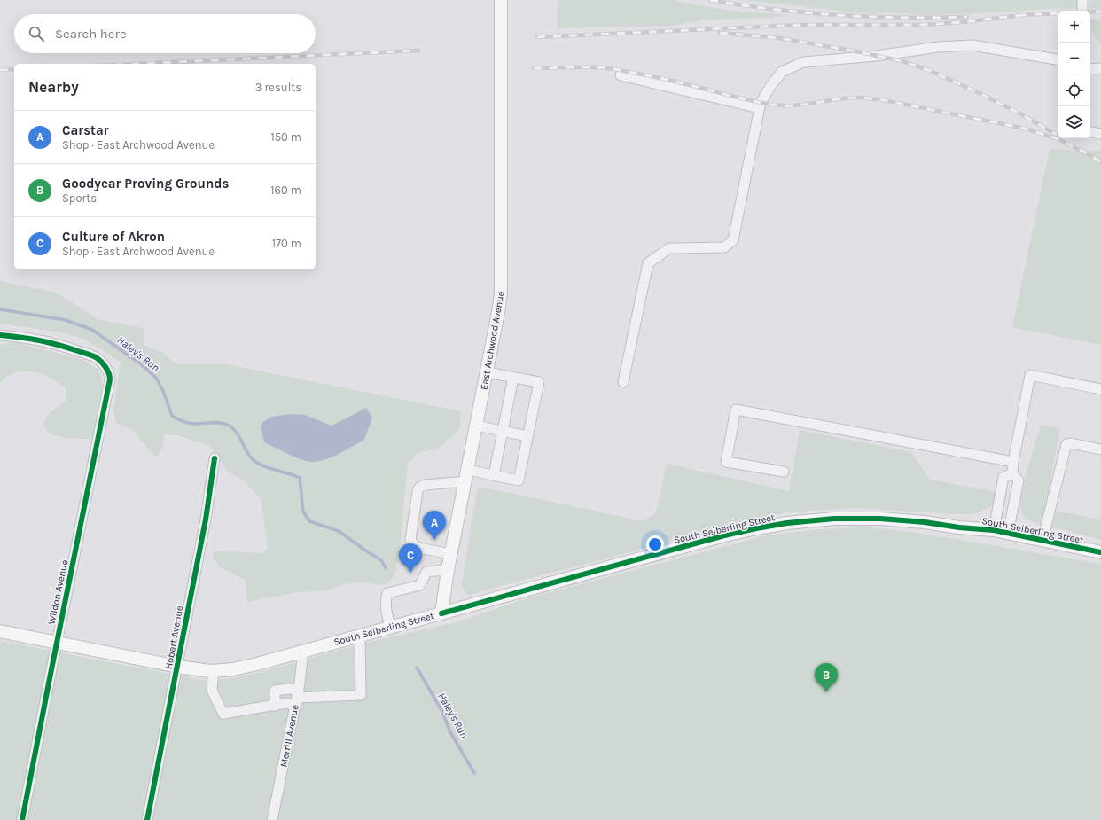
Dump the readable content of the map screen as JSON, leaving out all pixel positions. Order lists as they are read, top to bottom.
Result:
{
  "streets": {
    "main road": ["East Archwood Avenue", "South Seiberling Street"],
    "street": ["Wildon Avenue", "Hobart Avenue", "Merrill Avenue"]
  },
  "crossings": [
    ["East Archwood Avenue", "South Seiberling Street"],
    ["South Seiberling Street", "Wildon Avenue"],
    ["South Seiberling Street", "Hobart Avenue"],
    ["South Seiberling Street", "Merrill Avenue"]
  ],
  "water": ["Haley's Run"],
  "page": {
    "map_buttons": ["+", "−"],
    "search": "Search here",
    "heading": ["Nearby", "3 results"],
    "list": [
      {
        "mark": "A",
        "name": "Carstar",
        "note": "Shop · East Archwood Avenue",
        "value": "150 m"
      },
      {
        "mark": "B",
        "name": "Goodyear Proving Grounds",
        "note": "Sports",
        "value": "160 m"
      },
      {
        "mark": "C",
        "name": "Culture of Akron",
        "note": "Shop · East Archwood Avenue",
        "value": "170 m"
      }
    ],
    "pins": ["A", "C", "B"]
  }
}
